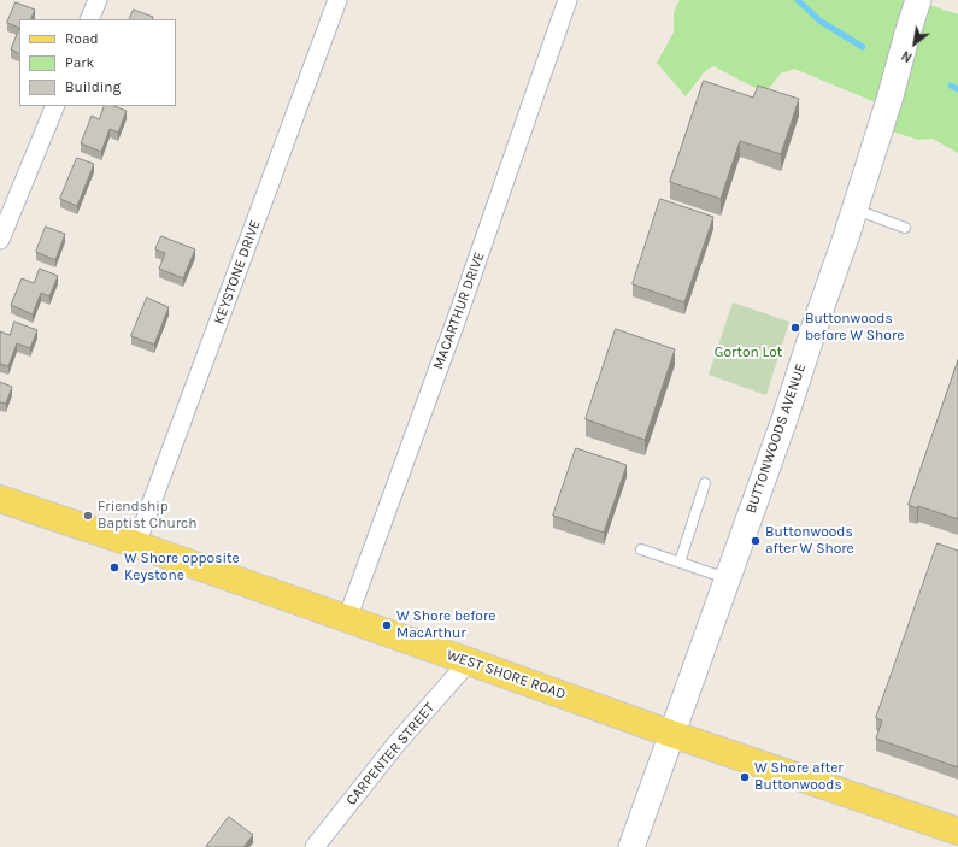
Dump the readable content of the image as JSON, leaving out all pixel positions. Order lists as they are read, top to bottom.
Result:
{
  "streets": {
    "main road": ["WEST SHORE ROAD"],
    "street": [
      "KEYSTONE DRIVE",
      "MACARTHUR DRIVE",
      "BUTTONWOODS AVENUE",
      "CARPENTER STREET"
    ]
  },
  "crossings": [
    ["KEYSTONE DRIVE", "WEST SHORE ROAD"],
    ["MACARTHUR DRIVE", "WEST SHORE ROAD"],
    ["BUTTONWOODS AVENUE", "WEST SHORE ROAD"],
    ["WEST SHORE ROAD", "CARPENTER STREET"]
  ],
  "parks": ["Gorton Lot"],
  "places": [
    "Buttonwoods before W Shore",
    "Friendship Baptist Church",
    "Buttonwoods after W Shore",
    "W Shore opposite Keystone",
    "W Shore before MacArthur",
    "W Shore after Buttonwoods"
  ],
  "legend": ["Road", "Park", "Building"],
  "north": "bottom left"
}
